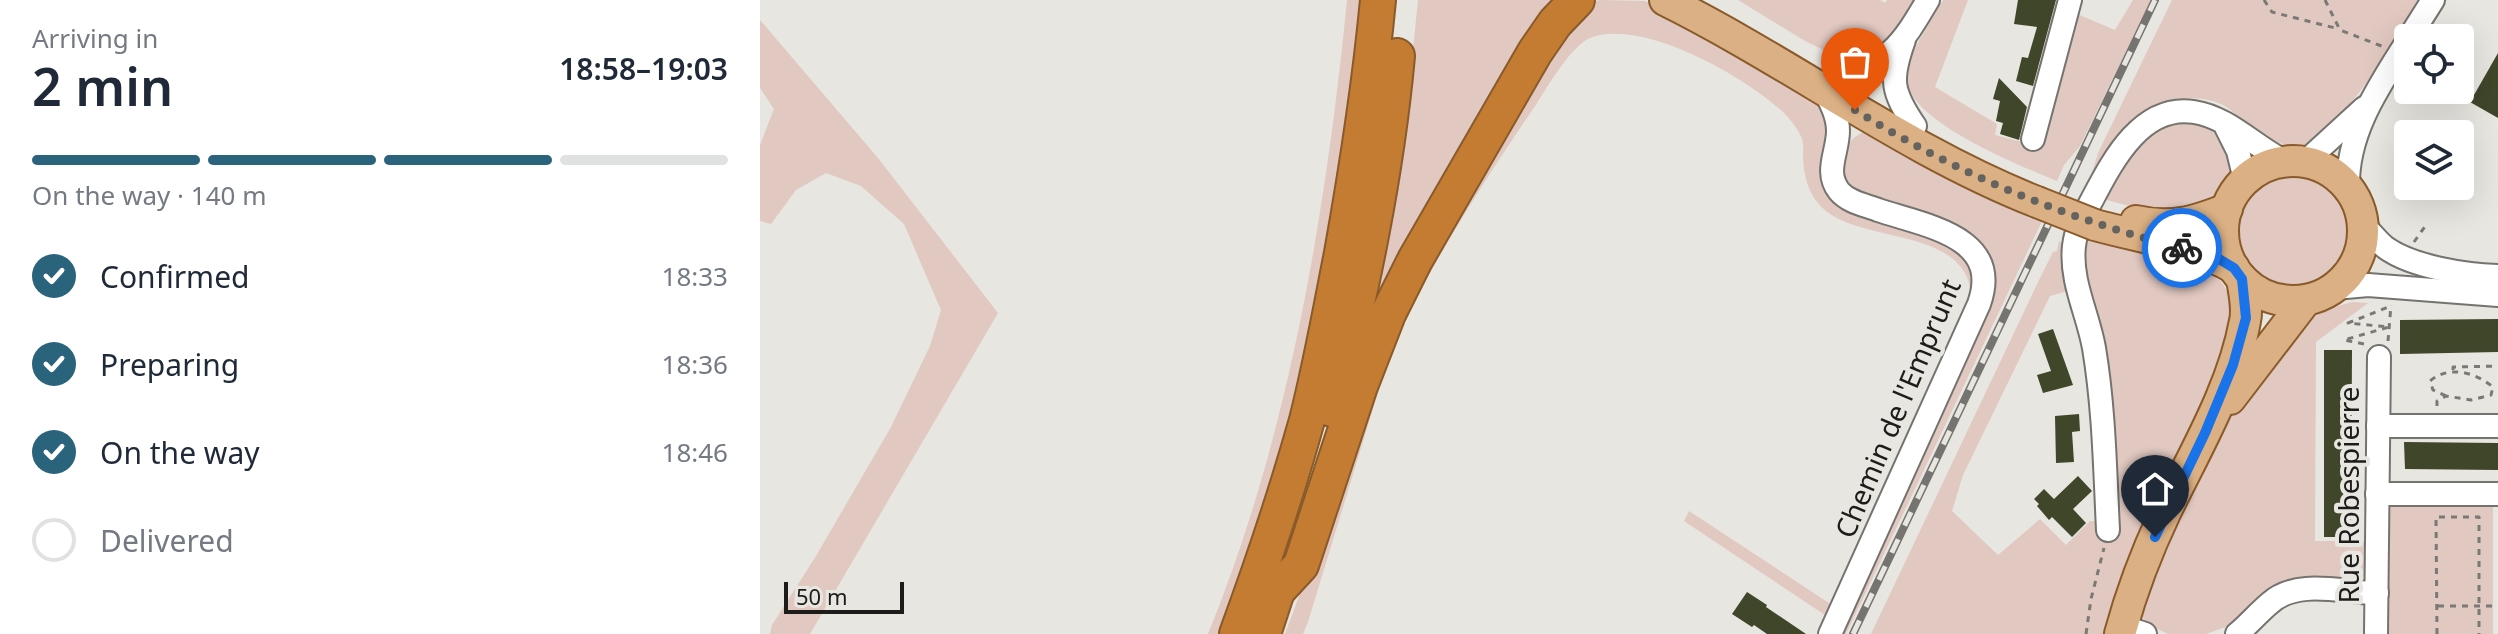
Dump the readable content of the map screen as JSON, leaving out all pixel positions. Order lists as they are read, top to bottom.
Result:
{
  "streets": {
    "street": ["Chemin de l'Emprunt", "Rue Robespierre"]
  },
  "scale_bar": "50 m",
  "page": {
    "heading": ["2 min", "Arriving in", "18:58–19:03"],
    "bar": "On the way · 140 m",
    "list": [
      ["Confirmed", "18:33"],
      ["Preparing", "18:36"],
      ["On the way", "18:46"],
      "Delivered"
    ],
    "scale": "50 m"
  }
}
